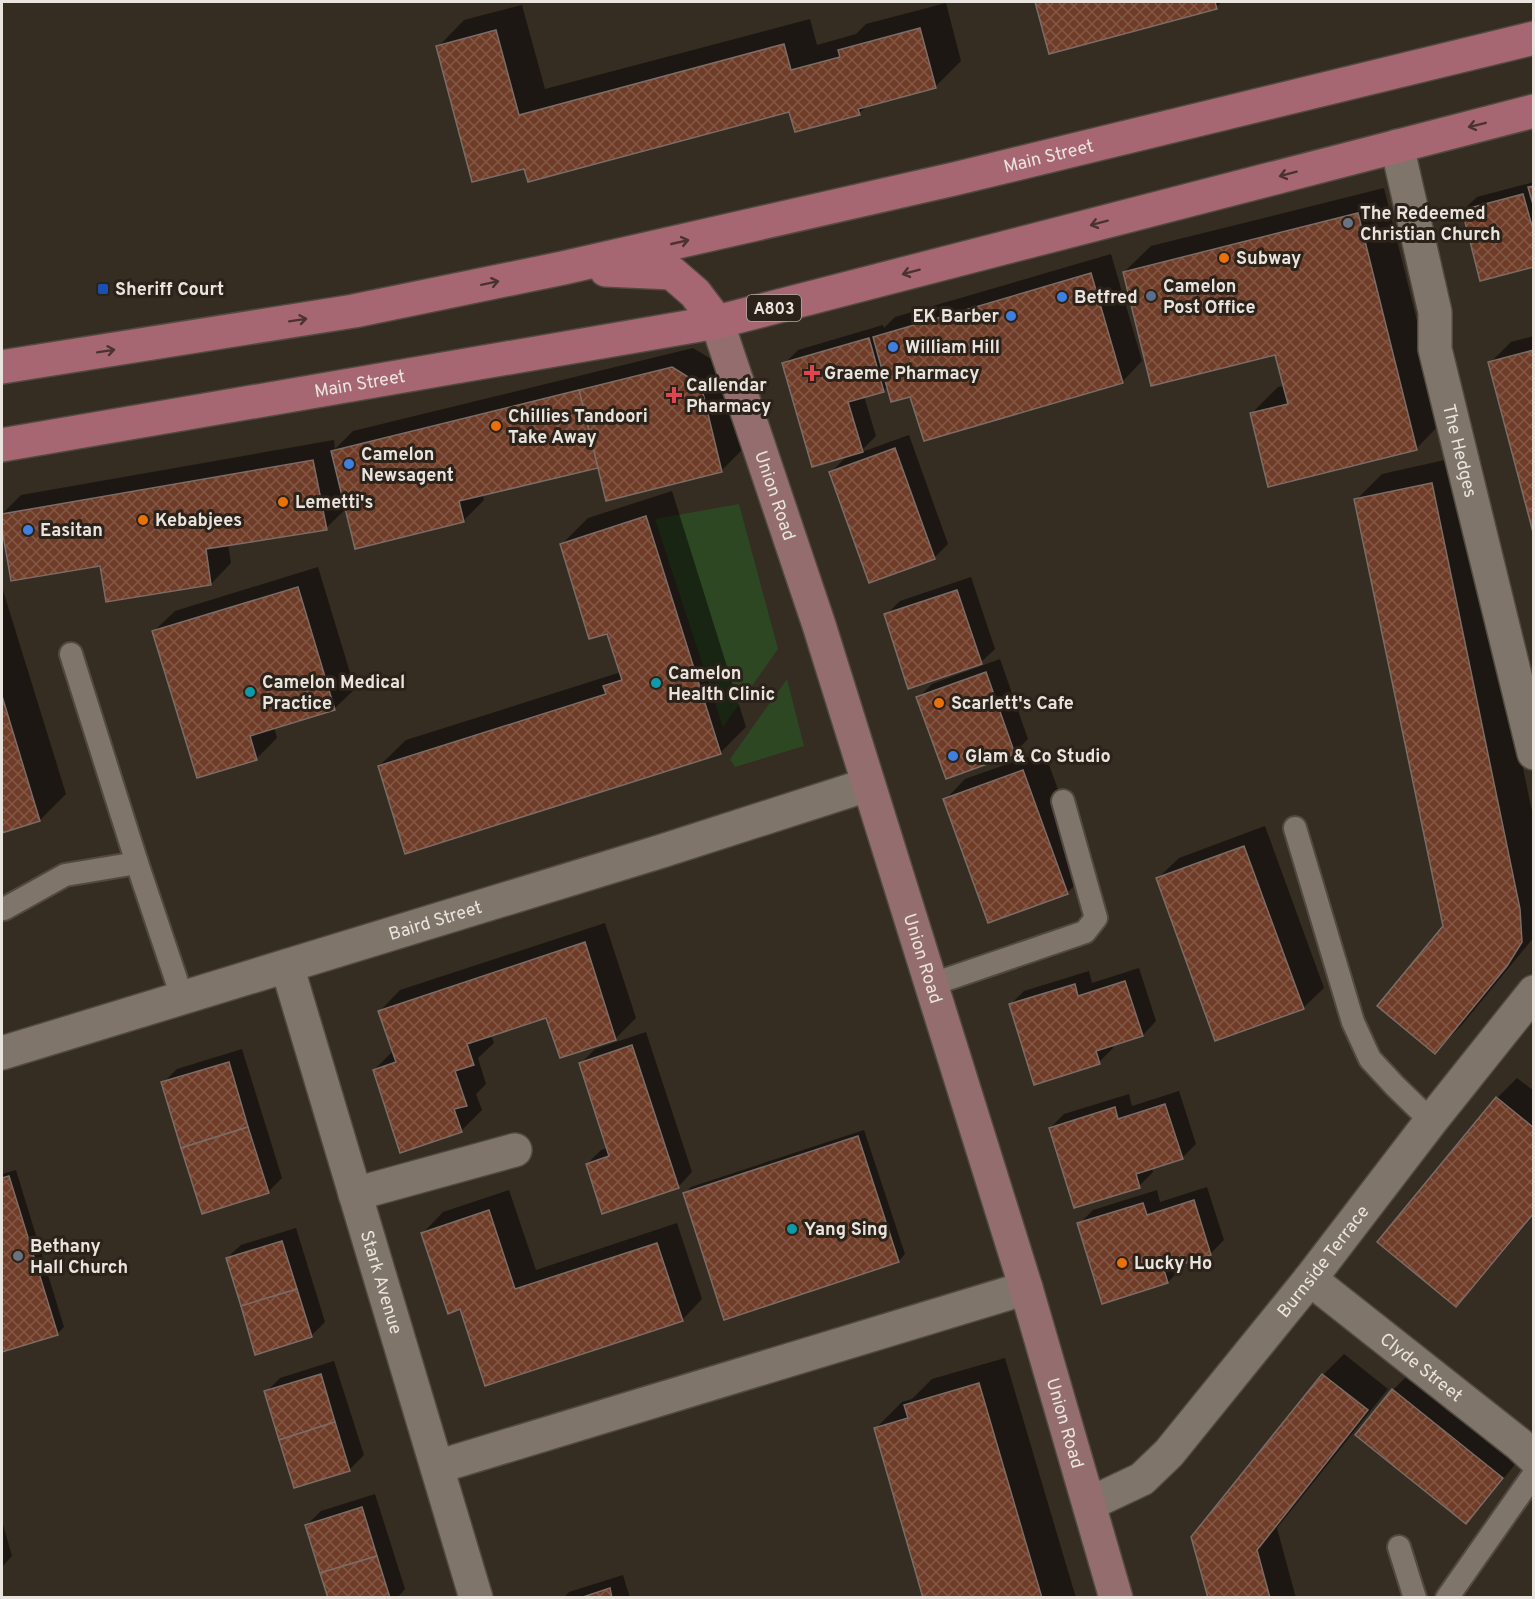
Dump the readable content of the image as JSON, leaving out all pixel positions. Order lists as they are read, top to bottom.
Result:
{
  "streets": {
    "main road": ["Main Street", "A803"],
    "street": [
      "The Hedges",
      "Union Road",
      "Baird Street",
      "Burnside Terrace",
      "Stark Avenue",
      "Clyde Street"
    ]
  },
  "crossings": [
    ["Main Street", "The Hedges"],
    ["Main Street", "Union Road"],
    ["Union Road", "Baird Street"],
    ["Union Road", "Burnside Terrace"],
    ["Baird Street", "Stark Avenue"],
    ["Burnside Terrace", "Clyde Street"]
  ],
  "places": {
    "other": [
      "The Redeemed Christian Church",
      "Subway",
      "Camelon Post Office",
      "Betfred",
      "EK Barber",
      "William Hill",
      "Chillies Tandoori Take Away",
      "Camelon Newsagent",
      "Lemetti's",
      "Kebabjees",
      "Easitan",
      "Camelon Health Clinic",
      "Camelon Medical Practice",
      "Scarlett's Cafe",
      "Glam & Co Studio",
      "Yang Sing",
      "Bethany Hall Church",
      "Lucky Ho"
    ],
    "transit": ["Sheriff Court"],
    "health": ["Graeme Pharmacy", "Callendar Pharmacy"]
  }
}
